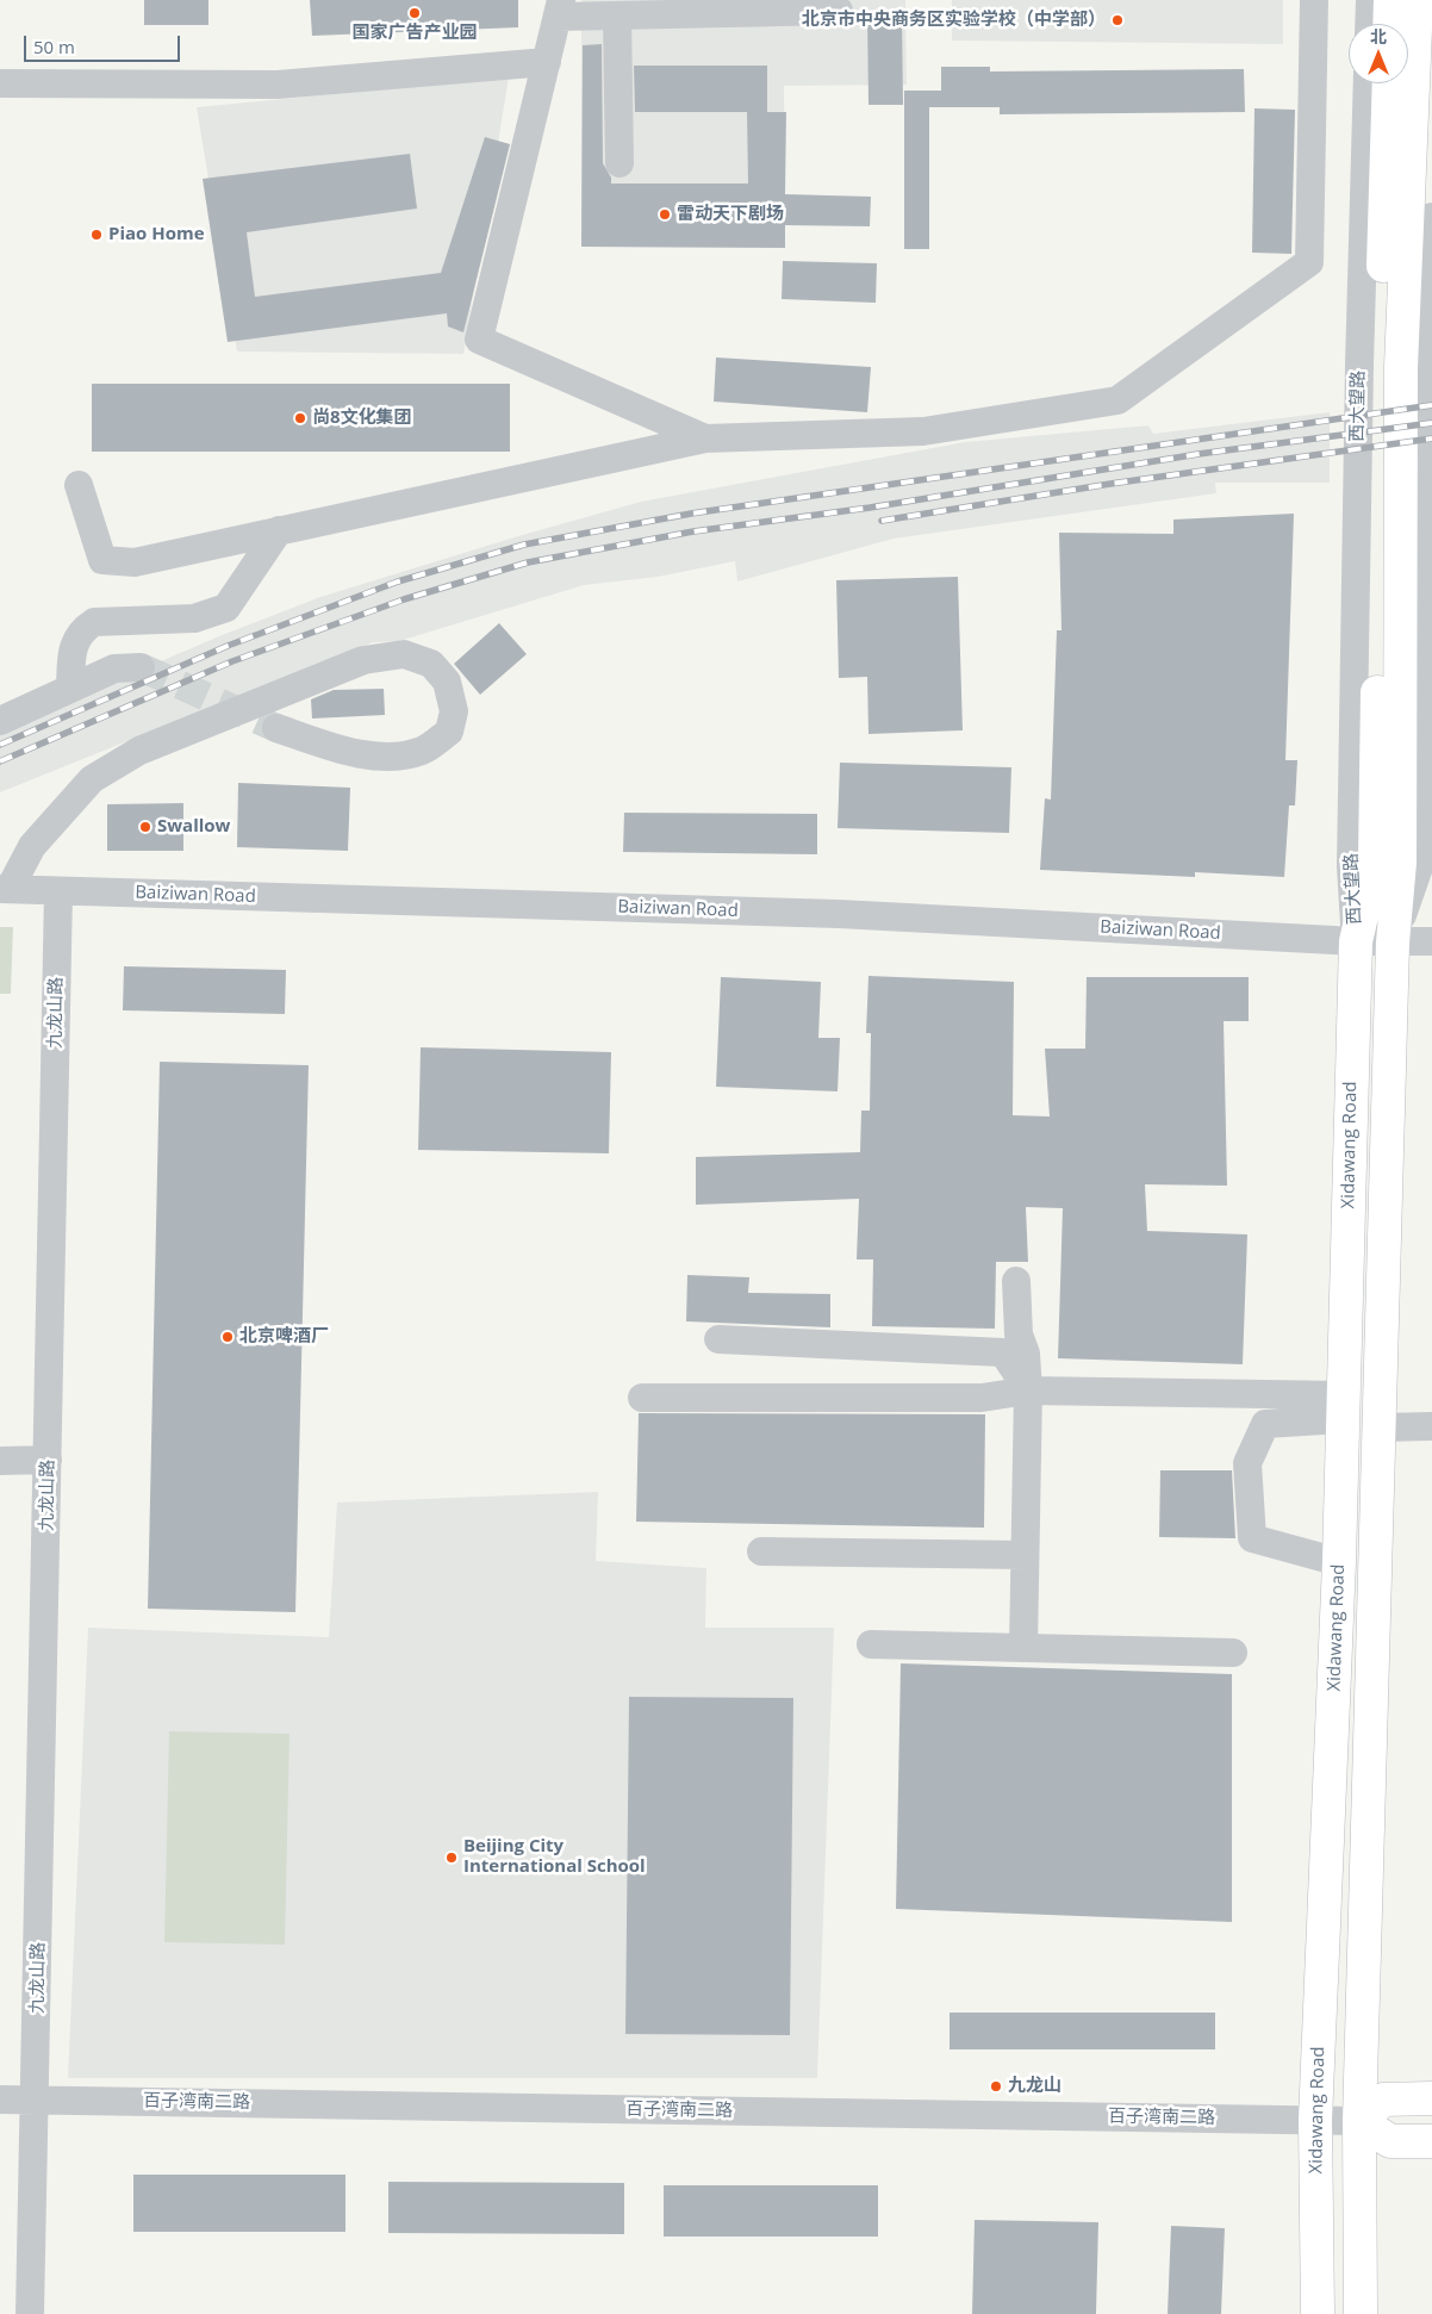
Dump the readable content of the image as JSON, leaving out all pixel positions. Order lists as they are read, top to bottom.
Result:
{
  "streets": {
    "main road": ["西大望路", "Xidawang Road"],
    "street": ["Baiziwan Road", "九龙山路", "百子湾南二路"]
  },
  "crossings": [
    ["西大望路", "Baiziwan Road"],
    ["西大望路", "Xidawang Road"],
    ["Baiziwan Road", "九龙山路"],
    ["Baiziwan Road", "Xidawang Road"],
    ["九龙山路", "百子湾南二路"],
    ["Xidawang Road", "百子湾南二路"]
  ],
  "places": [
    "国家广告产业园",
    "北京市中央商务区实验学校（中学部）",
    "雷动天下剧场",
    "Piao Home",
    "尚8文化集团",
    "Swallow",
    "北京啤酒厂",
    "Beijing City International School",
    "九龙山"
  ],
  "scale_bar": "50 m",
  "north": "top"
}
